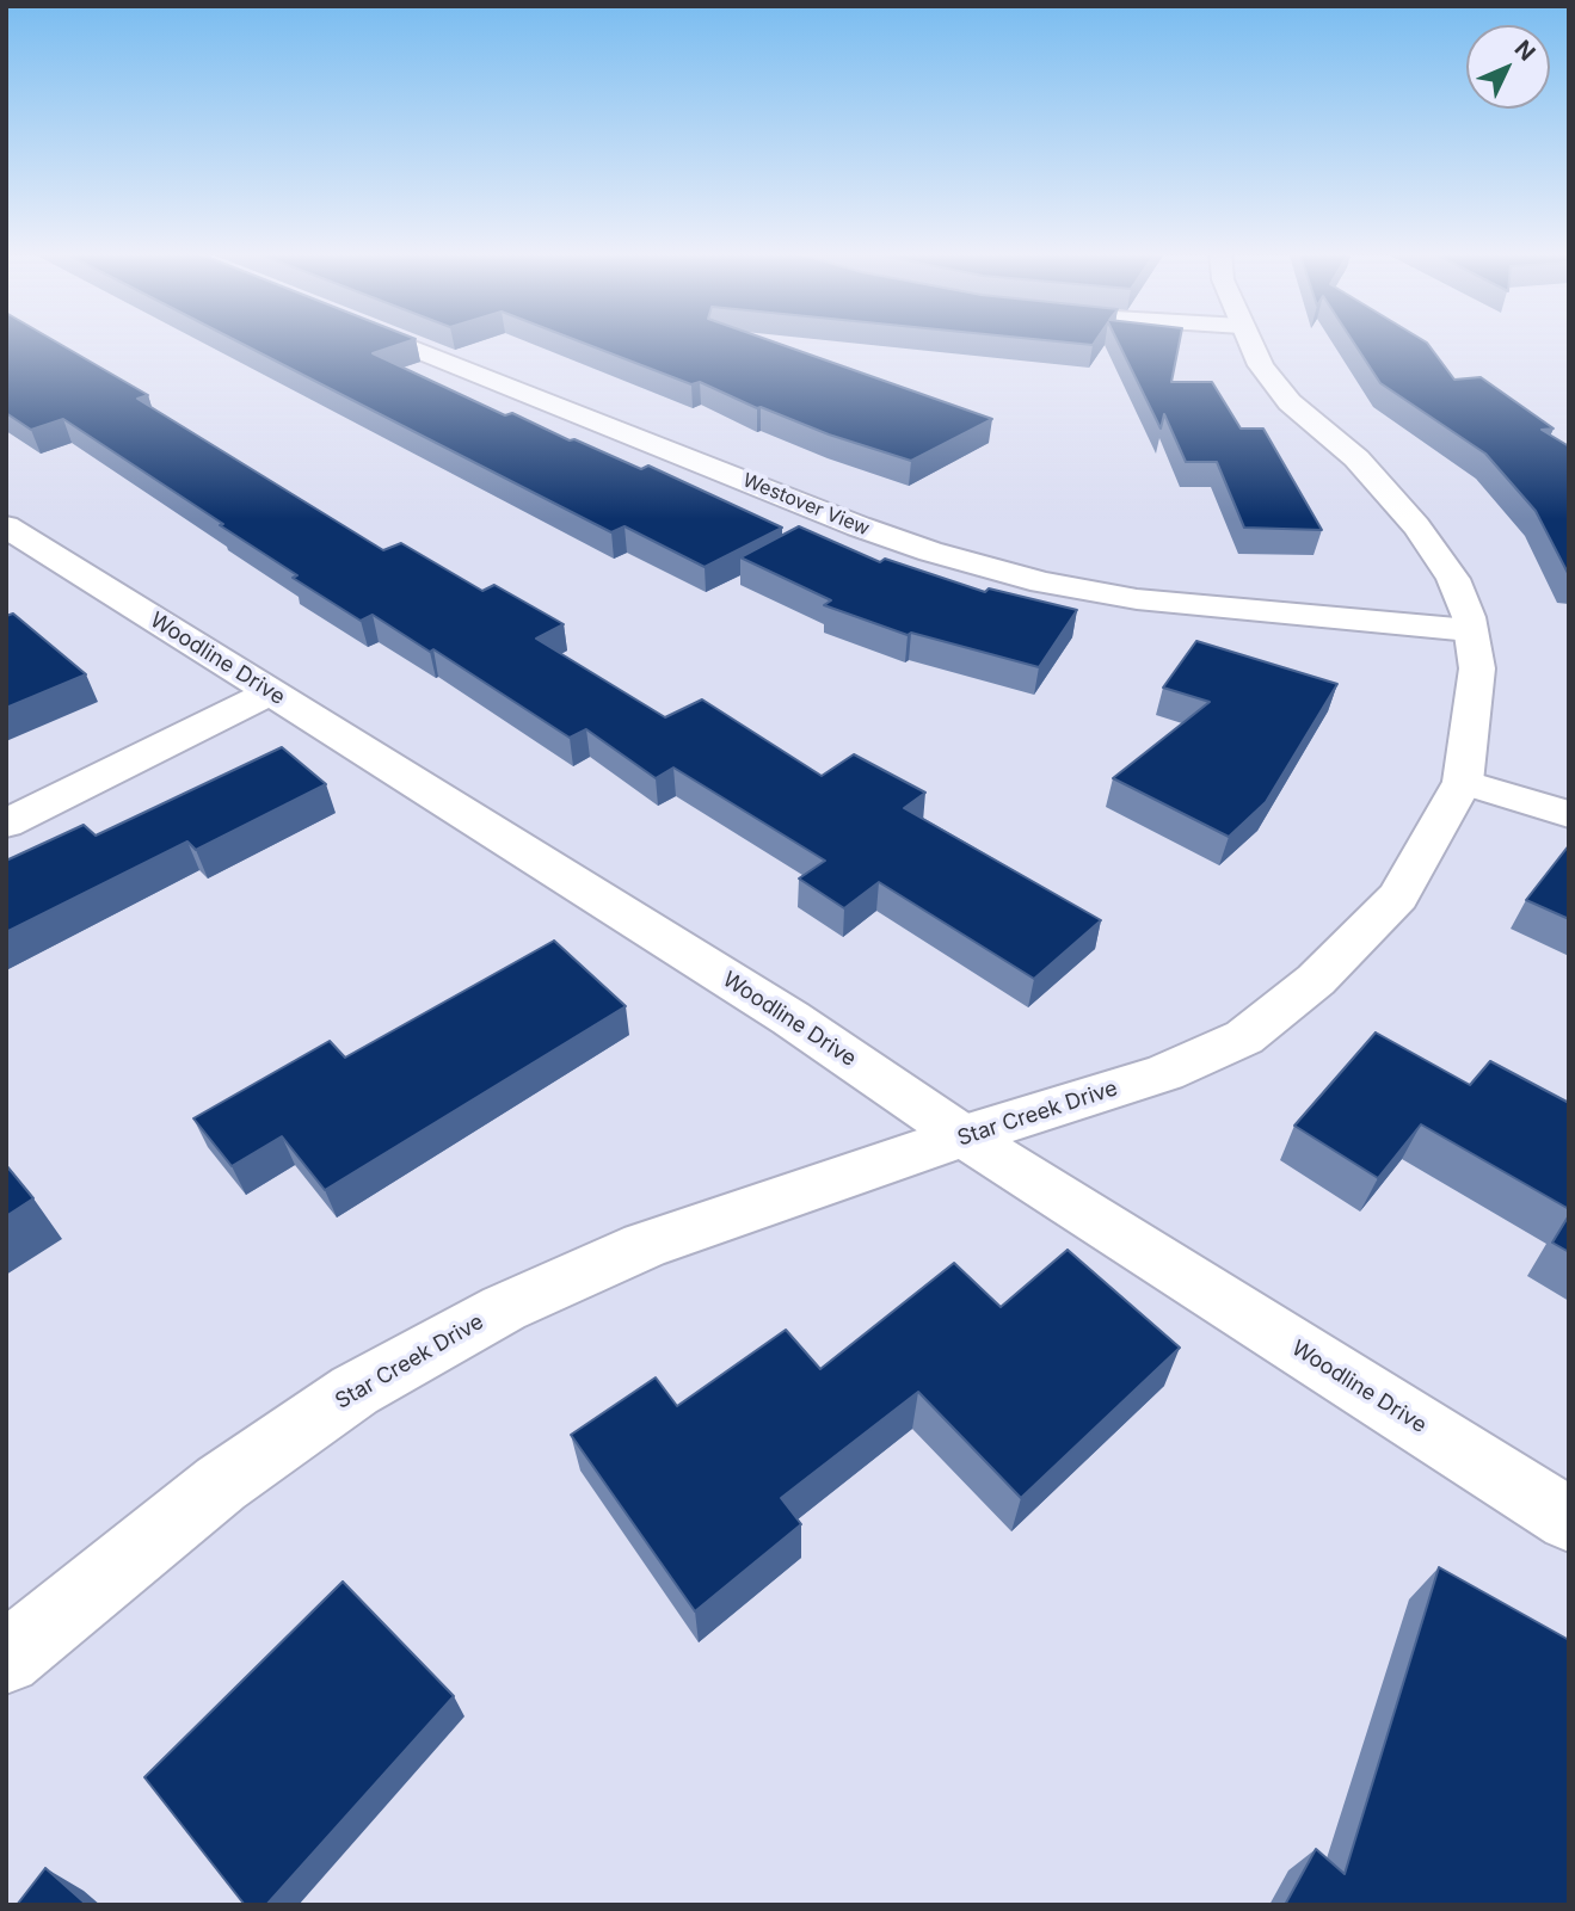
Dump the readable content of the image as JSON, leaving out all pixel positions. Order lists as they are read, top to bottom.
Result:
{
  "streets": {
    "street": ["Westover View", "Woodline Drive", "Star Creek Drive"]
  },
  "crossings": [
    ["Westover View", "Star Creek Drive"],
    ["Woodline Drive", "Star Creek Drive"]
  ],
  "north": "top right"
}
